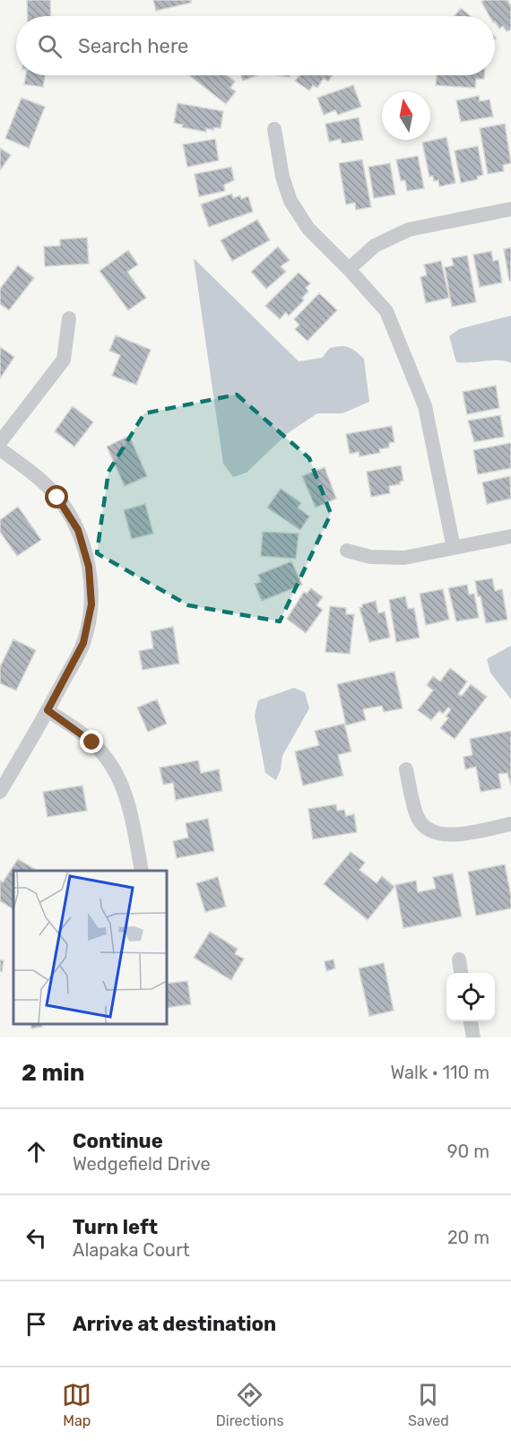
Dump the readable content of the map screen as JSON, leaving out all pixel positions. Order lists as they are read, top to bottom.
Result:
{
  "north": "top",
  "page": {
    "search": "Search here",
    "heading": ["2 min", "Walk · 110 m"],
    "list": [
      ["Continue", "Wedgefield Drive", "90 m"],
      ["Turn left", "Alapaka Court", "20 m"],
      "Arrive at destination"
    ],
    "nav": ["Map", "Directions", "Saved"]
  }
}
